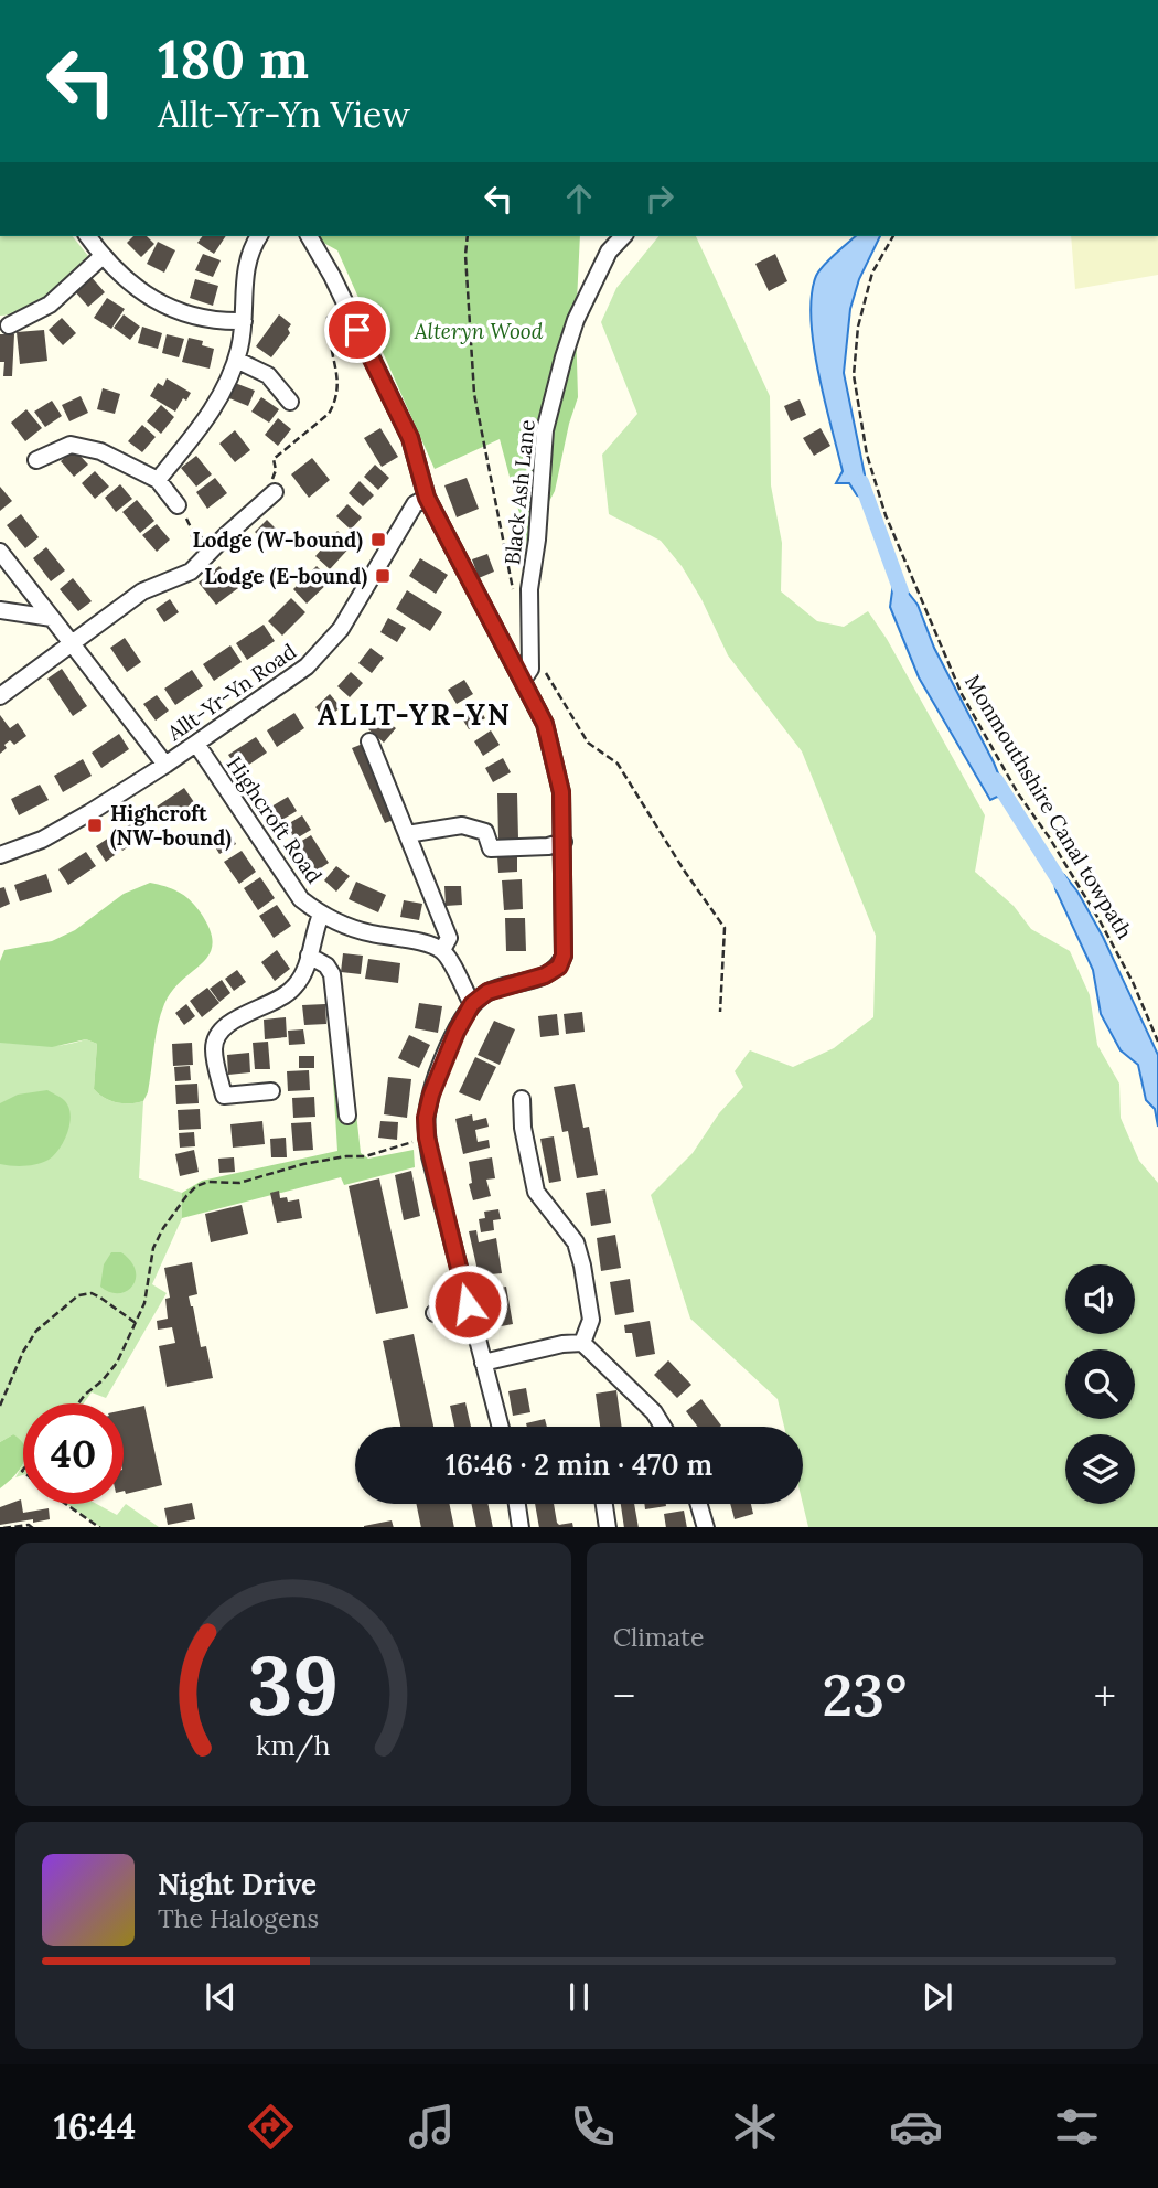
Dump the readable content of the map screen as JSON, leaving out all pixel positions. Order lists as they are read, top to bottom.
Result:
{
  "streets": {
    "street": ["Black Ash Lane", "Allt-Yr-Yn Road", "Highcroft Road"],
    "path": ["Monmouthshire Canal towpath"]
  },
  "crossings": [
    ["Allt-Yr-Yn Road", "Highcroft Road"]
  ],
  "districts": ["ALLT-YR-YN"],
  "parks": ["Alteryn Wood"],
  "places": {
    "transit": ["Lodge (W-bound)", "Lodge (E-bound)", "Highcroft (NW-bound)"]
  },
  "page": {
    "turn": ["180 m", "Allt-Yr-Yn View"],
    "limit": "40",
    "trip": "16:46 · 2 min · 470 m",
    "tile": "Climate",
    "heat": ["−", "23°", "+"],
    "song": ["Night Drive", "The Halogens"],
    "tabs": "16:44",
    "gauge": ["39", "km/h"]
  }
}
